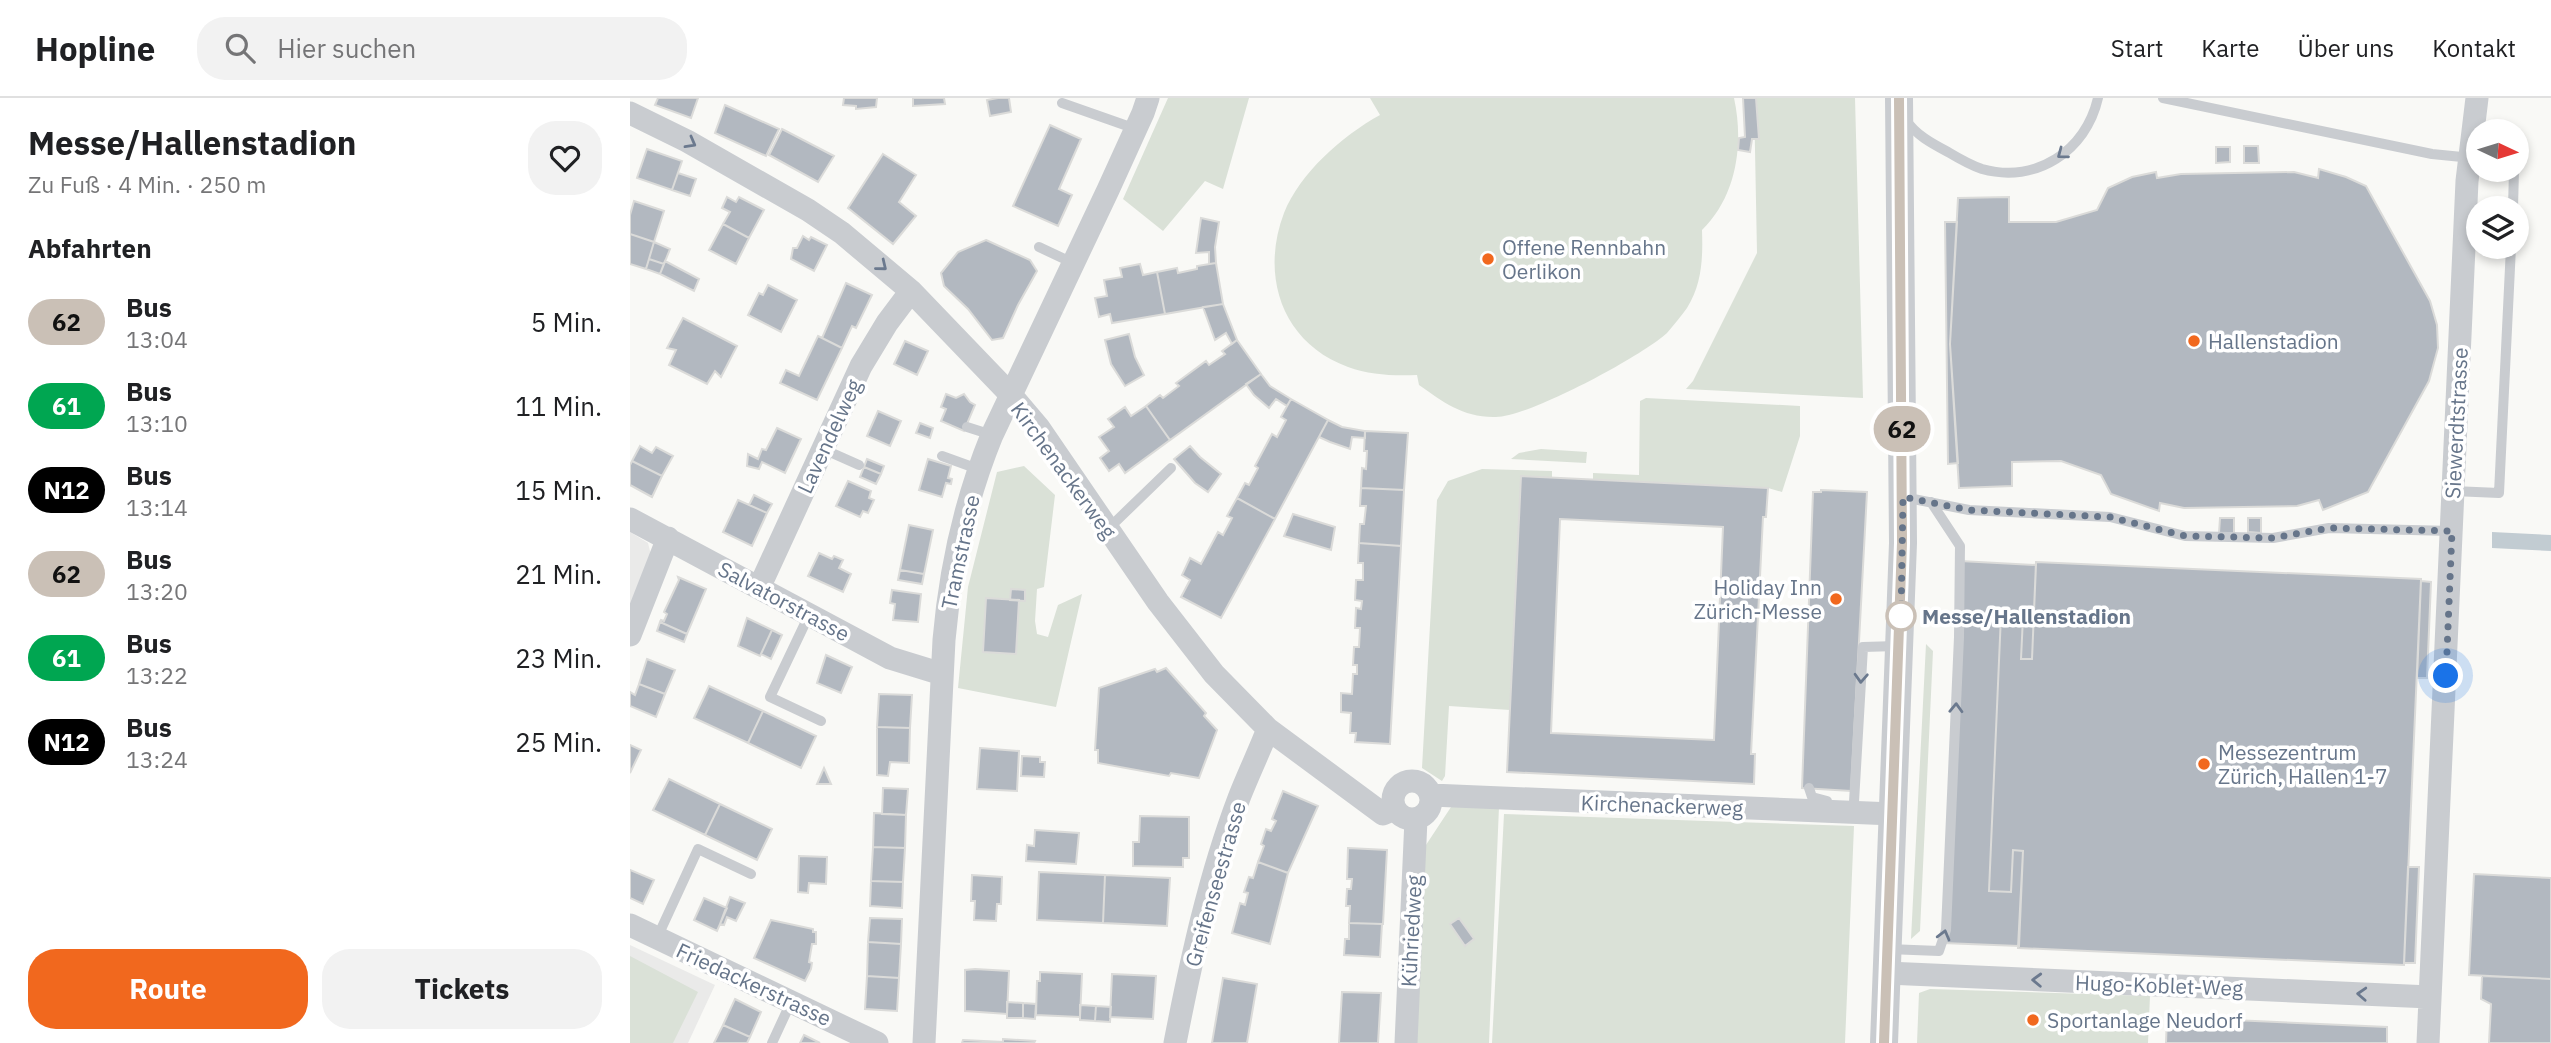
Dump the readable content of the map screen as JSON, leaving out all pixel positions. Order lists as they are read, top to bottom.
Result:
{
  "streets": {
    "street": [
      "Siewerdtstrasse",
      "Lavendelweg",
      "Kirchenackerweg",
      "Tramstrasse",
      "Salvatorstrasse",
      "Greifenseestrasse",
      "Kühriedweg",
      "Friedackerstrasse",
      "Hugo-Koblet-Weg"
    ]
  },
  "crossings": [
    ["Siewerdtstrasse", "Hugo-Koblet-Weg"],
    ["Lavendelweg", "Kirchenackerweg"],
    ["Lavendelweg", "Salvatorstrasse"],
    ["Kirchenackerweg", "Tramstrasse"],
    ["Kirchenackerweg", "Greifenseestrasse"],
    ["Kirchenackerweg", "Kühriedweg"],
    ["Tramstrasse", "Salvatorstrasse"]
  ],
  "one_way": ["Hugo-Koblet-Weg"],
  "places": [
    "Offene Rennbahn Oerlikon",
    "Hallenstadion",
    "Holiday Inn Zürich-Messe",
    "Messe/Hallenstadion",
    "Messezentrum Zürich, Hallen 1-7",
    "Sportanlage Neudorf"
  ],
  "lines": ["bus line 62"],
  "north": "right",
  "page": {
    "header": "Hopline",
    "search": "Hier suchen",
    "nav": [
      "Start",
      "Karte",
      "Über uns",
      "Kontakt"
    ],
    "heading": [
      ["Messe/Hallenstadion", "Zu Fuß · 4 Min. · 250 m"],
      "Abfahrten"
    ],
    "on_map": "62",
    "list": [
      {
        "mark": "62",
        "name": "Bus",
        "note": "13:04",
        "value": "5 Min."
      },
      {
        "mark": "61",
        "name": "Bus",
        "note": "13:10",
        "value": "11 Min."
      },
      {
        "mark": "N12",
        "name": "Bus",
        "note": "13:14",
        "value": "15 Min."
      },
      {
        "mark": "62",
        "name": "Bus",
        "note": "13:20",
        "value": "21 Min."
      },
      {
        "mark": "61",
        "name": "Bus",
        "note": "13:22",
        "value": "23 Min."
      },
      {
        "mark": "N12",
        "name": "Bus",
        "note": "13:24",
        "value": "25 Min."
      }
    ],
    "buttons": ["Route", "Tickets"]
  }
}
